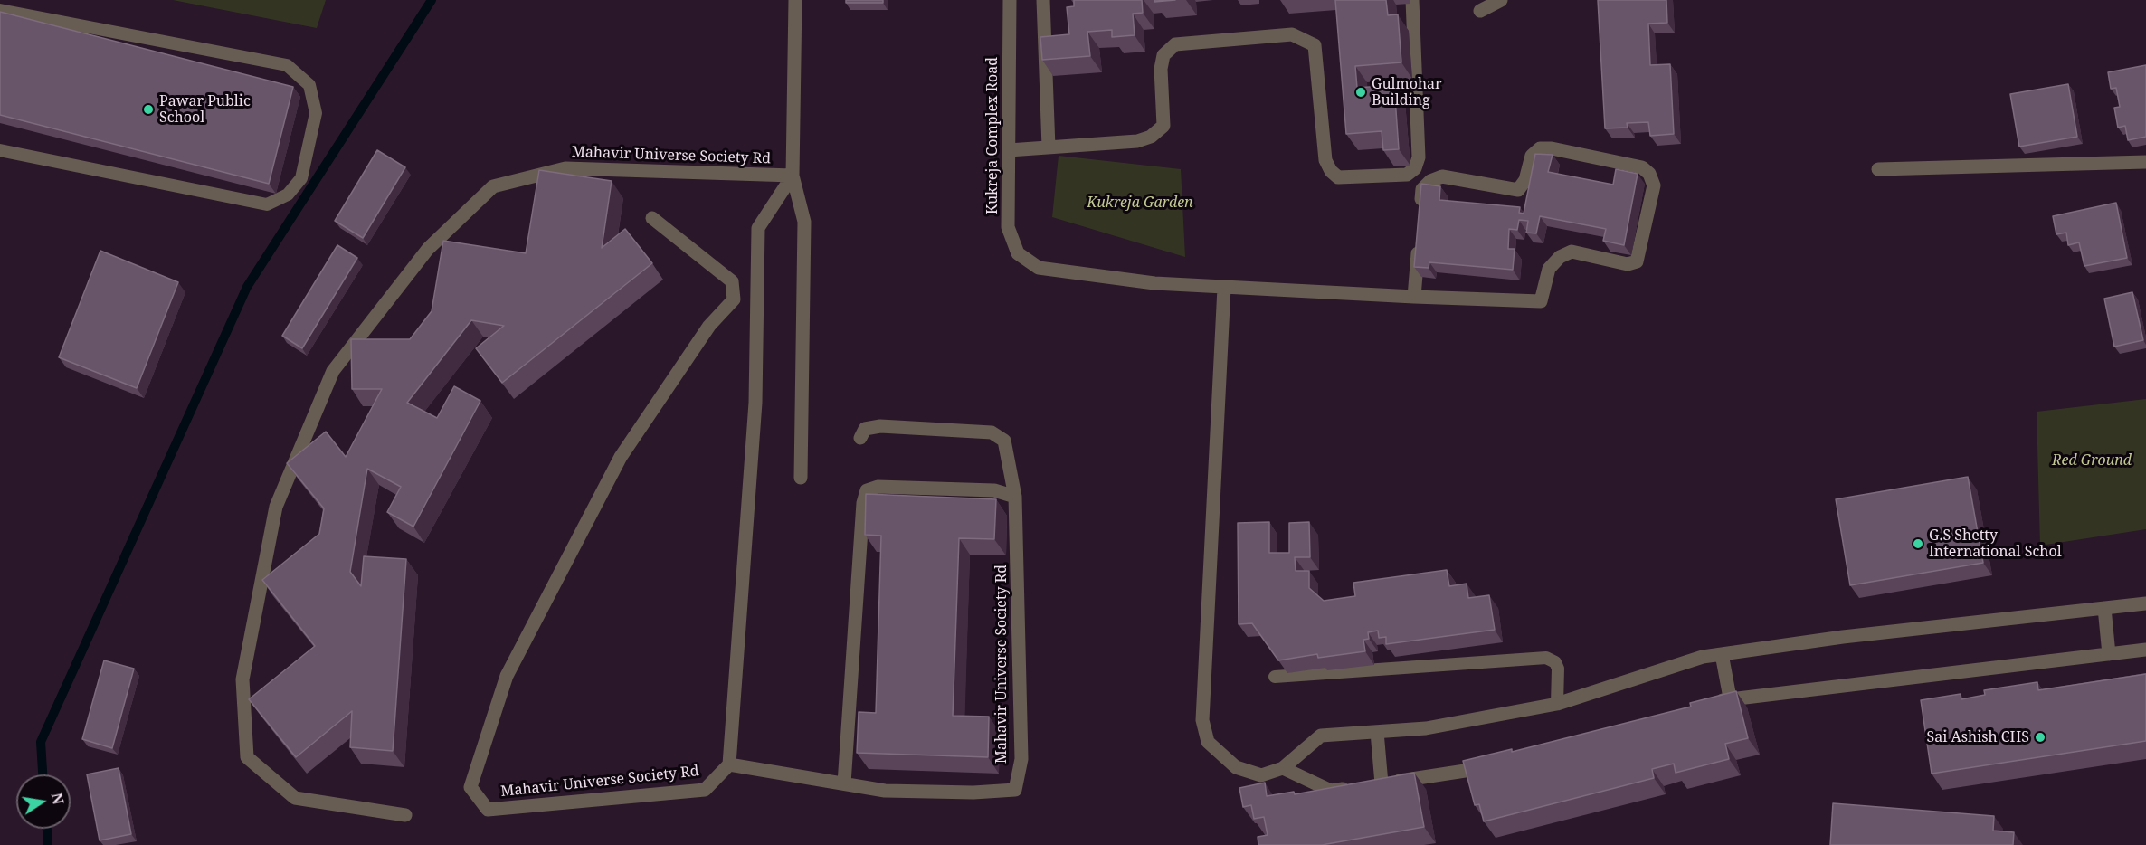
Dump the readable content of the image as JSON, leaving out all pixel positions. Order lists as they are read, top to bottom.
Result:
{
  "streets": {
    "street": ["Kukreja Complex Road", "Mahavir Universe Society Rd"]
  },
  "parks": ["Kukreja Garden", "Red Ground"],
  "places": [
    "Gulmohar Building",
    "Pawar Public School",
    "G.S Shetty International Schol",
    "Sai Ashish CHS"
  ],
  "north": "right"
}
